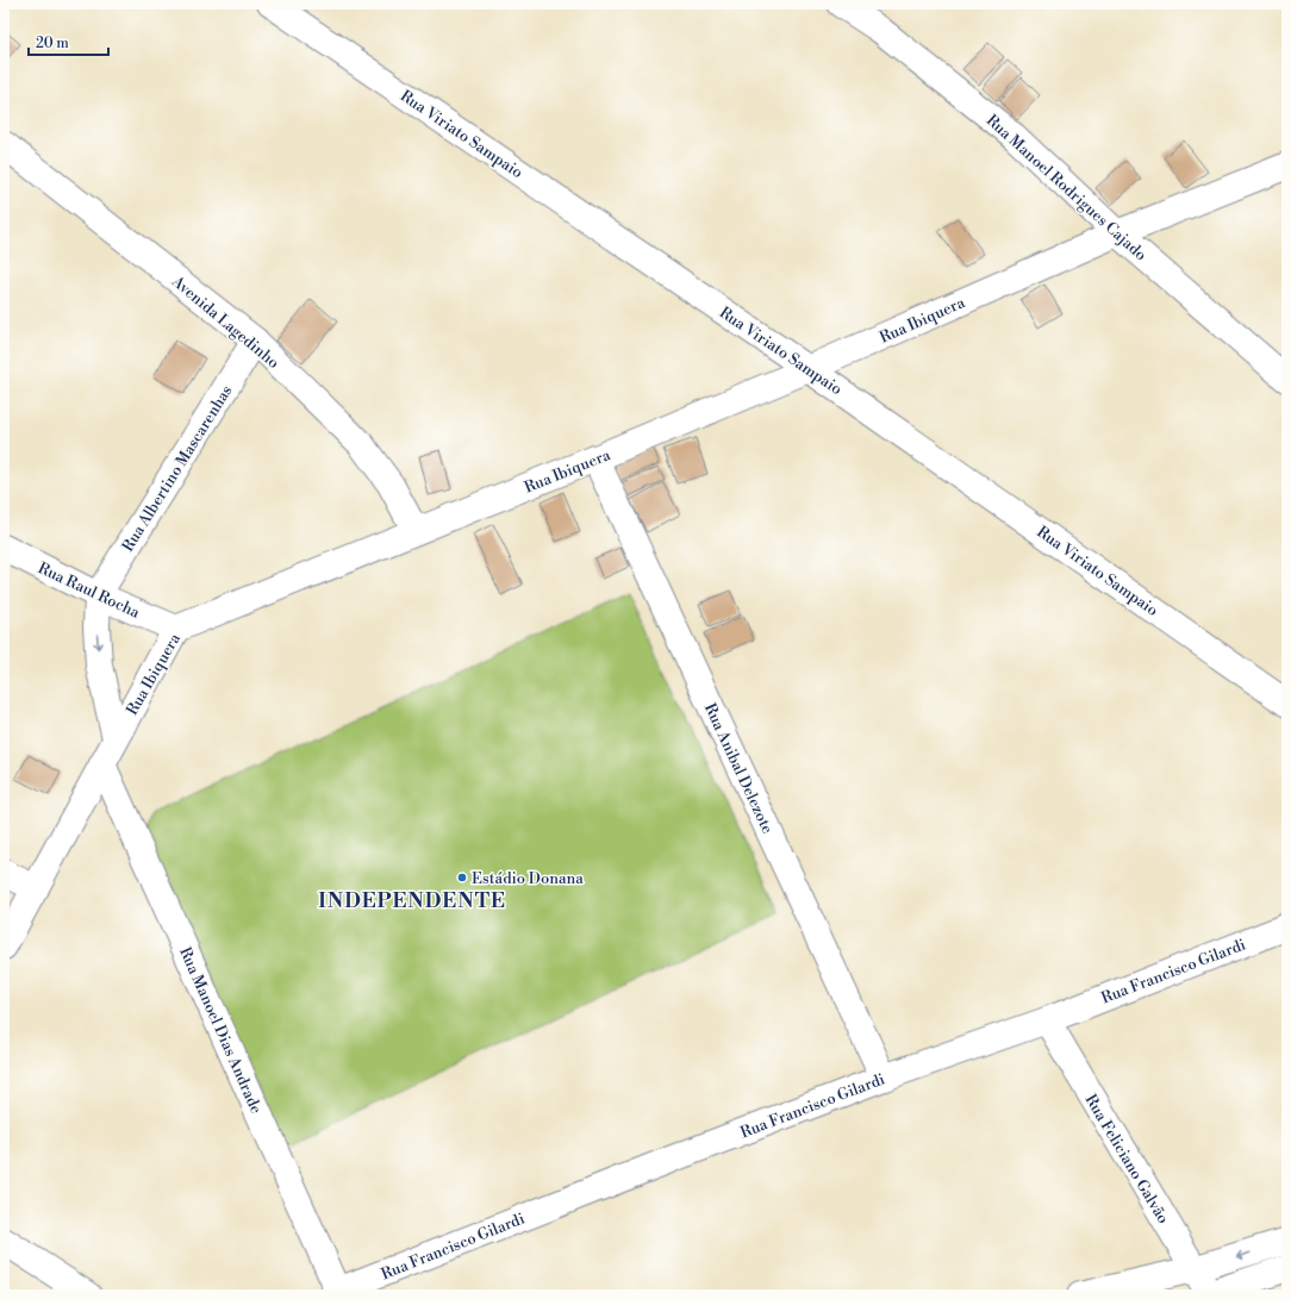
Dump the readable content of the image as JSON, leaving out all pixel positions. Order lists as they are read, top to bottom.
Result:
{
  "streets": {
    "street": [
      "Rua Viriato Sampaio",
      "Rua Manoel Rodrigues Cajado",
      "Rua Ibiquera",
      "Avenida Lagedinho",
      "Rua Albertino Mascarenhas",
      "Rua Raul Rocha",
      "Rua Anibal Delezote",
      "Rua Francisco Gilardi",
      "Rua Manoel Dias Andrade",
      "Rua Feliciano Galvão"
    ]
  },
  "crossings": [
    ["Rua Viriato Sampaio", "Rua Ibiquera"],
    ["Rua Manoel Rodrigues Cajado", "Rua Ibiquera"],
    ["Rua Ibiquera", "Avenida Lagedinho"],
    ["Rua Ibiquera", "Rua Raul Rocha"],
    ["Rua Ibiquera", "Rua Anibal Delezote"],
    ["Rua Ibiquera", "Rua Manoel Dias Andrade"],
    ["Avenida Lagedinho", "Rua Albertino Mascarenhas"],
    ["Rua Albertino Mascarenhas", "Rua Raul Rocha"],
    ["Rua Anibal Delezote", "Rua Francisco Gilardi"],
    ["Rua Francisco Gilardi", "Rua Manoel Dias Andrade"],
    ["Rua Francisco Gilardi", "Rua Feliciano Galvão"]
  ],
  "districts": ["INDEPENDENTE"],
  "places": ["Estádio Donana"],
  "scale_bar": "20 m"
}
